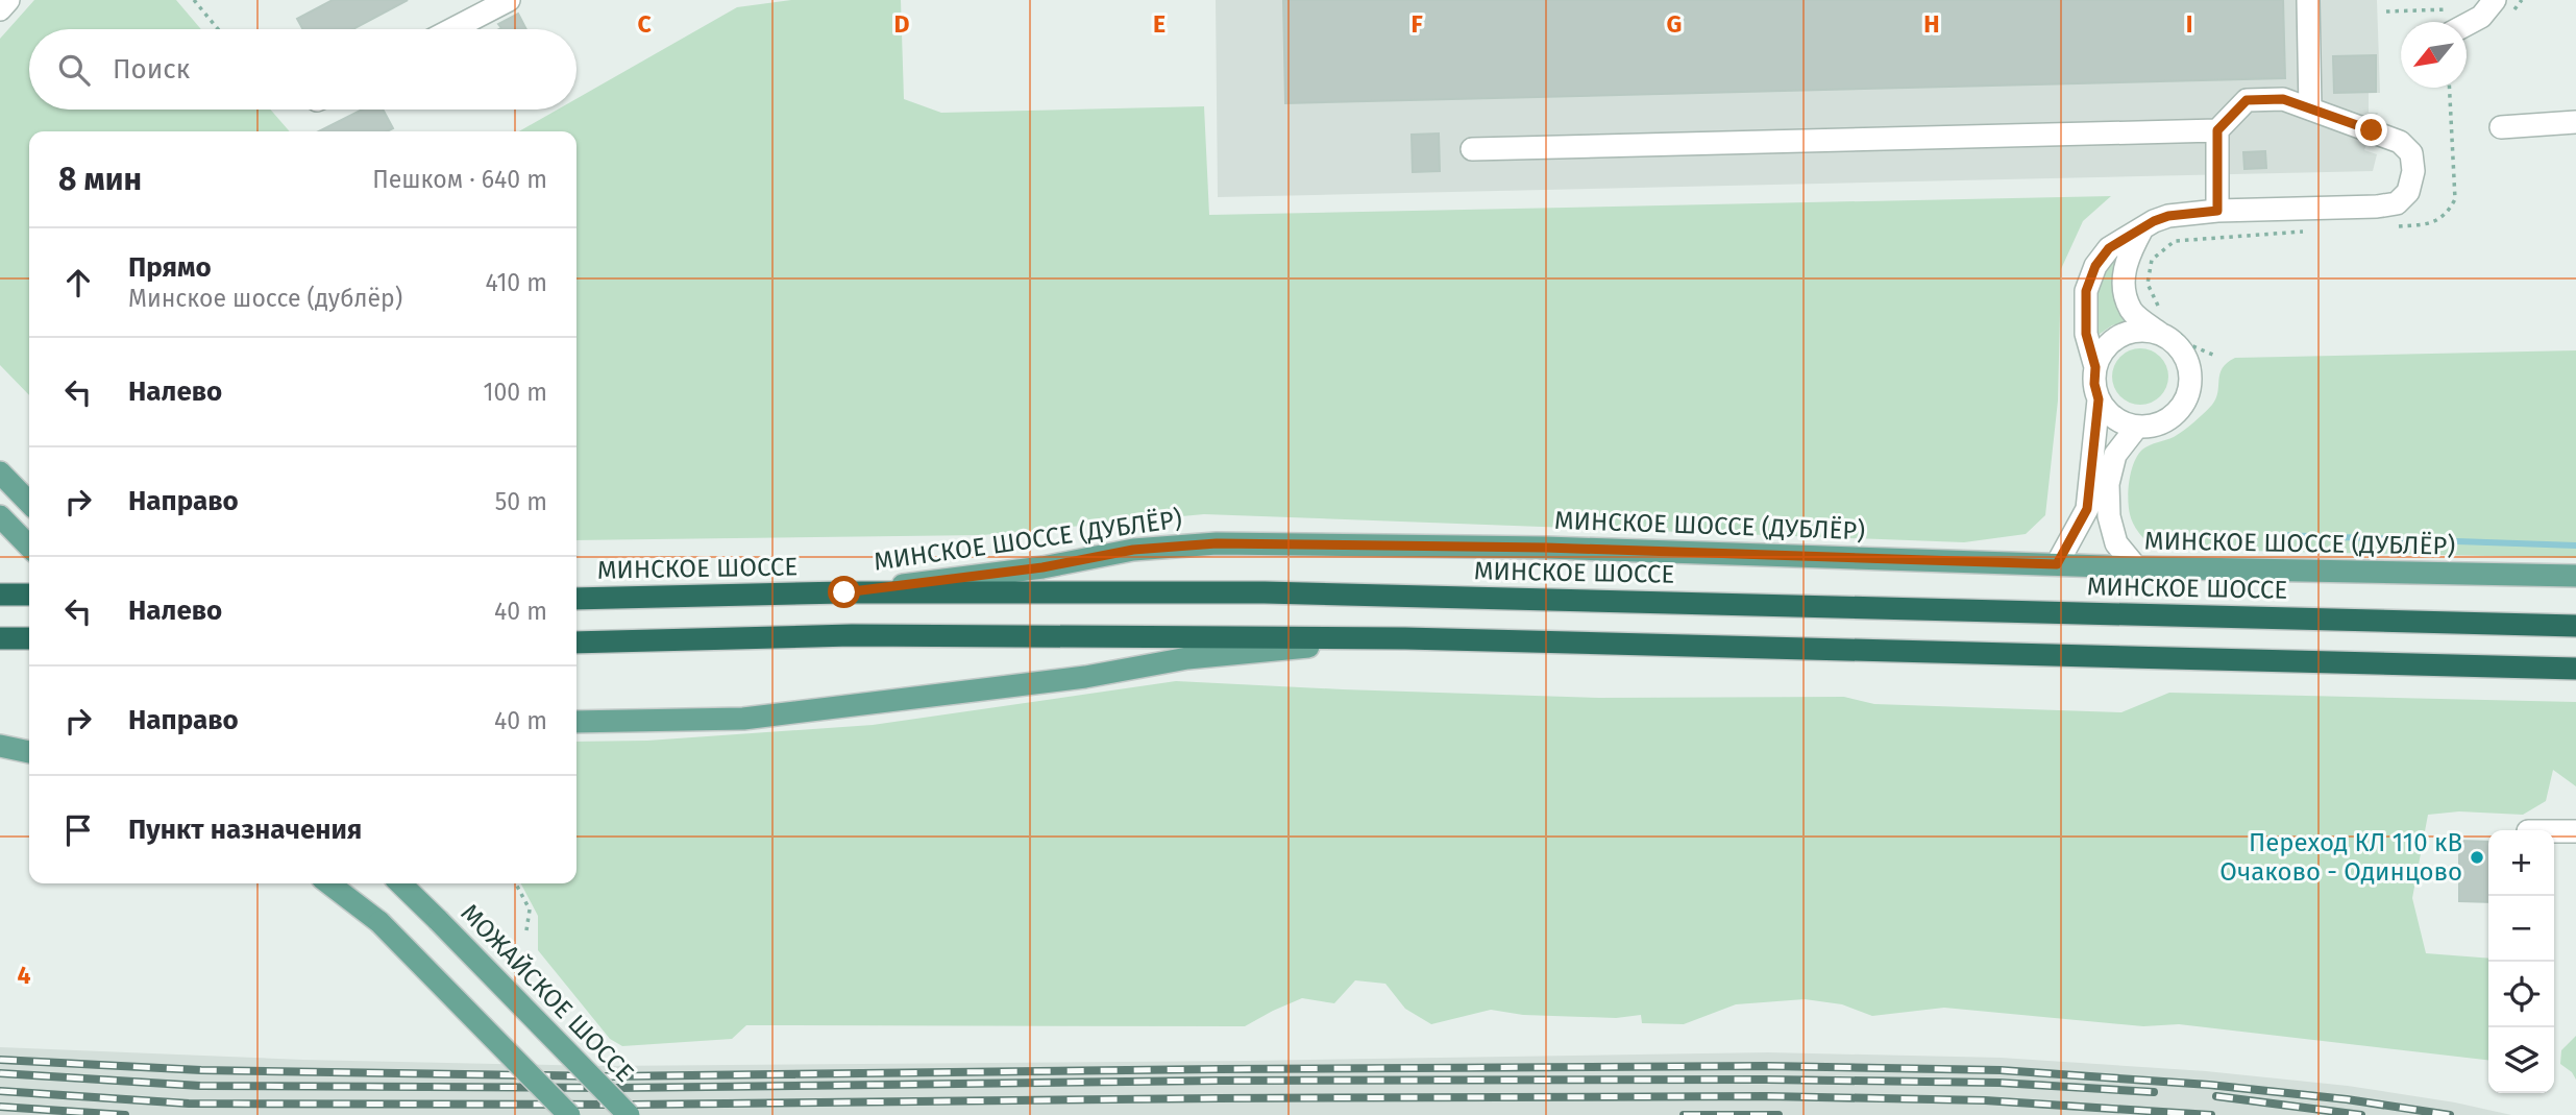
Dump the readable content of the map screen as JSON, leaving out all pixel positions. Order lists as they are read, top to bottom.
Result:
{
  "streets": {
    "highway": ["МИНСКОЕ ШОССЕ"],
    "main road": ["МИНСКОЕ ШОССЕ (ДУБЛЁР)", "МОЖАЙСКОЕ ШОССЕ"]
  },
  "crossings": [
    ["МИНСКОЕ ШОССЕ (ДУБЛЁР)", "МИНСКОЕ ШОССЕ"]
  ],
  "places": ["Переход КЛ 110 кВ Очаково - Одинцово"],
  "north": "bottom left",
  "page": {
    "search": "Поиск",
    "heading": ["8 мин", "Пешком · 640 m"],
    "list": [
      ["Прямо", "Минское шоссе (дублёр)", "410 m"],
      ["Налево", "100 m"],
      ["Направо", "50 m"],
      ["Налево", "40 m"],
      ["Направо", "40 m"],
      "Пункт назначения"
    ],
    "map_buttons": ["+", "−"]
  },
  "grid": {
    "columns": [
      "C",
      "D",
      "E",
      "F",
      "G",
      "H",
      "I"
    ],
    "rows": ["4"]
  }
}
